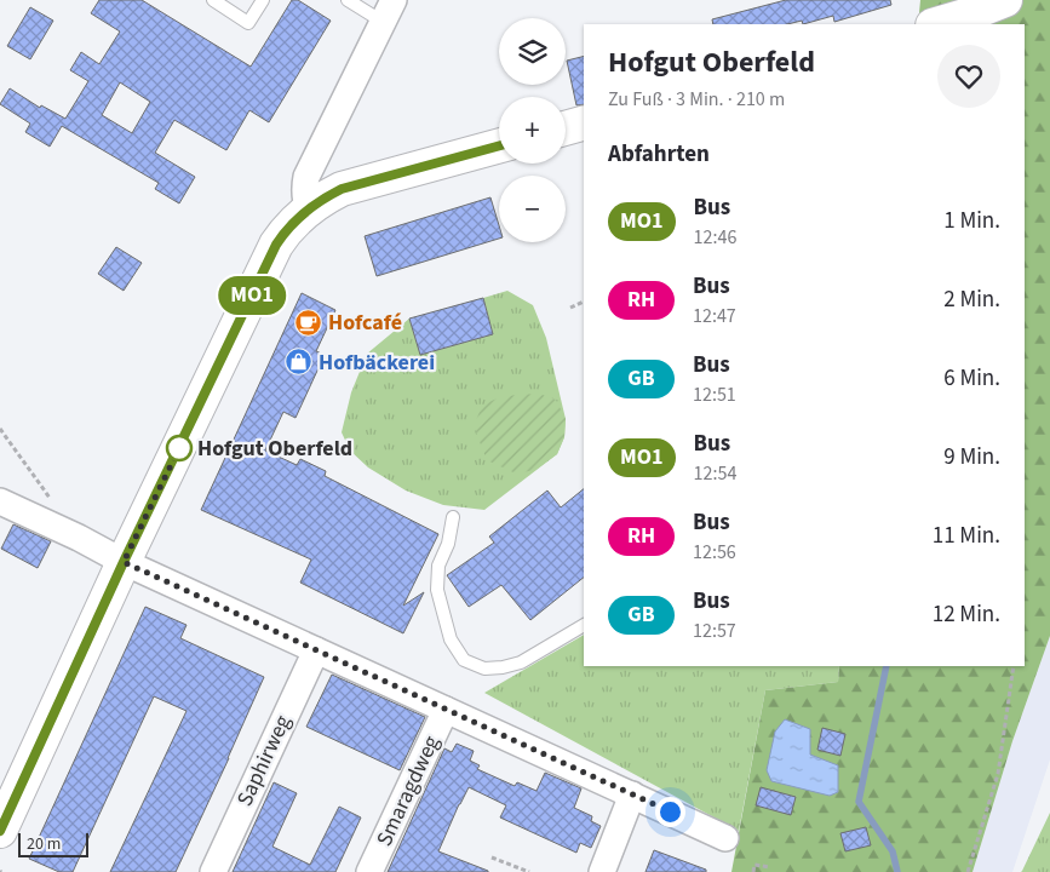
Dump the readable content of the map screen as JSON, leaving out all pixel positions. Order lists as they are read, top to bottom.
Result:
{
  "streets": {
    "street": ["Saphirweg", "Smaragdweg"]
  },
  "places": {
    "cafe": ["Hofcafé"],
    "shop": ["Hofbäckerei"],
    "other": ["Hofgut Oberfeld"]
  },
  "lines": ["bus line MO1"],
  "scale_bar": "20 m",
  "page": {
    "on_map": "MO1",
    "map_buttons": ["+", "−"],
    "heading": [
      ["Hofgut Oberfeld", "Zu Fuß · 3 Min. · 210 m"],
      "Abfahrten"
    ],
    "list": [
      {
        "mark": "MO1",
        "name": "Bus",
        "note": "12:46",
        "value": "1 Min."
      },
      {
        "mark": "RH",
        "name": "Bus",
        "note": "12:47",
        "value": "2 Min."
      },
      {
        "mark": "GB",
        "name": "Bus",
        "note": "12:51",
        "value": "6 Min."
      },
      {
        "mark": "MO1",
        "name": "Bus",
        "note": "12:54",
        "value": "9 Min."
      },
      {
        "mark": "RH",
        "name": "Bus",
        "note": "12:56",
        "value": "11 Min."
      },
      {
        "mark": "GB",
        "name": "Bus",
        "note": "12:57",
        "value": "12 Min."
      }
    ],
    "scale": "20 m"
  }
}
